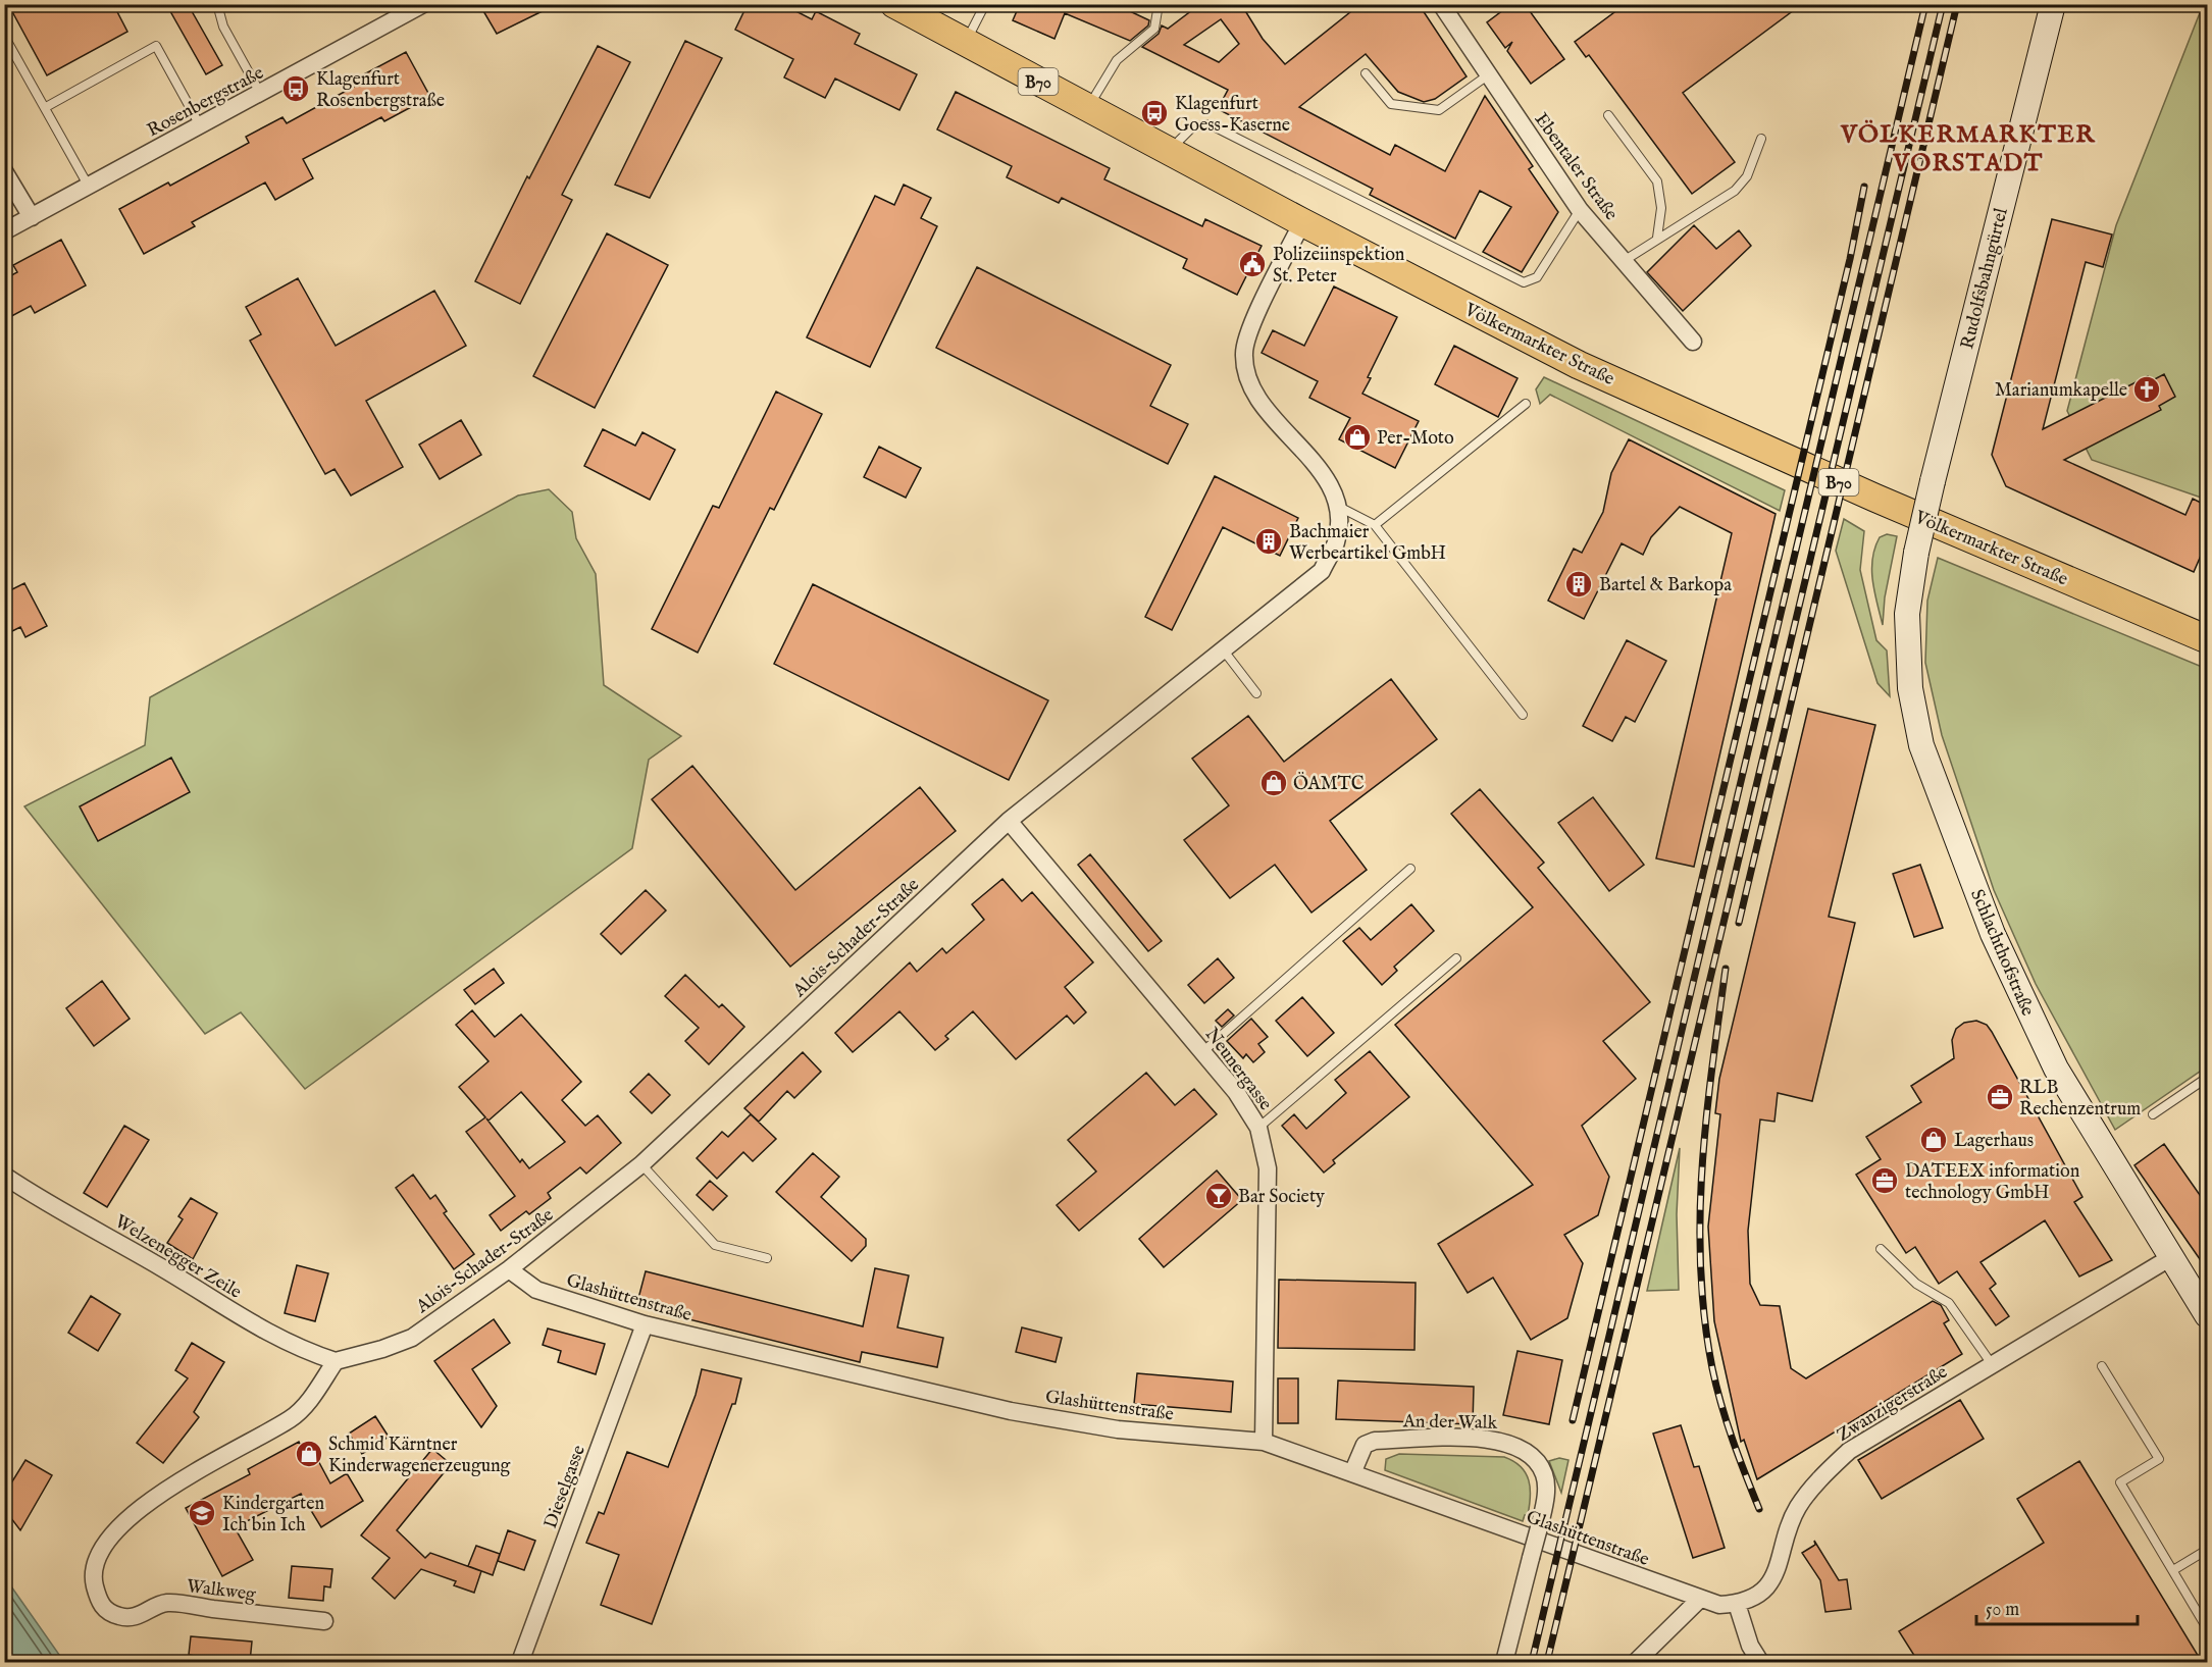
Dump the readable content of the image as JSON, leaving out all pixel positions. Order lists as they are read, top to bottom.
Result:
{
  "streets": {
    "main road": ["B70", "Völkermarkter Straße"],
    "street": [
      "Rosenbergstraße",
      "Ebentaler Straße",
      "Rudolfsbahngürtel",
      "Alois-Schader-Straße",
      "Schlachthofstraße",
      "Neunergasse",
      "Welzenegger Zeile",
      "Glashüttenstraße",
      "Zwanzigerstraße",
      "An der Walk",
      "Dieselgasse",
      "Walkweg"
    ]
  },
  "crossings": [
    ["Rudolfsbahngürtel", "Schlachthofstraße"],
    ["Völkermarkter Straße", "Alois-Schader-Straße"],
    ["Alois-Schader-Straße", "Neunergasse"],
    ["Alois-Schader-Straße", "Welzenegger Zeile"],
    ["Alois-Schader-Straße", "Glashüttenstraße"],
    ["Alois-Schader-Straße", "Walkweg"],
    ["Schlachthofstraße", "Zwanzigerstraße"],
    ["Neunergasse", "Glashüttenstraße"],
    ["Welzenegger Zeile", "Walkweg"],
    ["Glashüttenstraße", "An der Walk"],
    ["Glashüttenstraße", "Dieselgasse"]
  ],
  "districts": ["VÖLKERMARKTER VORSTADT"],
  "places": {
    "bus stop": ["Klagenfurt Rosenbergstraße", "Klagenfurt Goess-Kaserne"],
    "public building": ["Polizeiinspektion St. Peter"],
    "church": ["Marianumkapelle"],
    "shop": [
      "Per-Moto",
      "ÖAMTC",
      "Lagerhaus",
      "Schmid Kärntner Kinderwagenerzeugung"
    ],
    "building": ["Bachmaier Werbeartikel GmbH", "Bartel & Barkopa"],
    "office": ["RLB Rechenzentrum", "DATEEX information technology GmbH"],
    "bar": ["Bar Society"],
    "school or university": ["Kindergarten Ich bin Ich"]
  },
  "scale_bar": "50 m"
}
